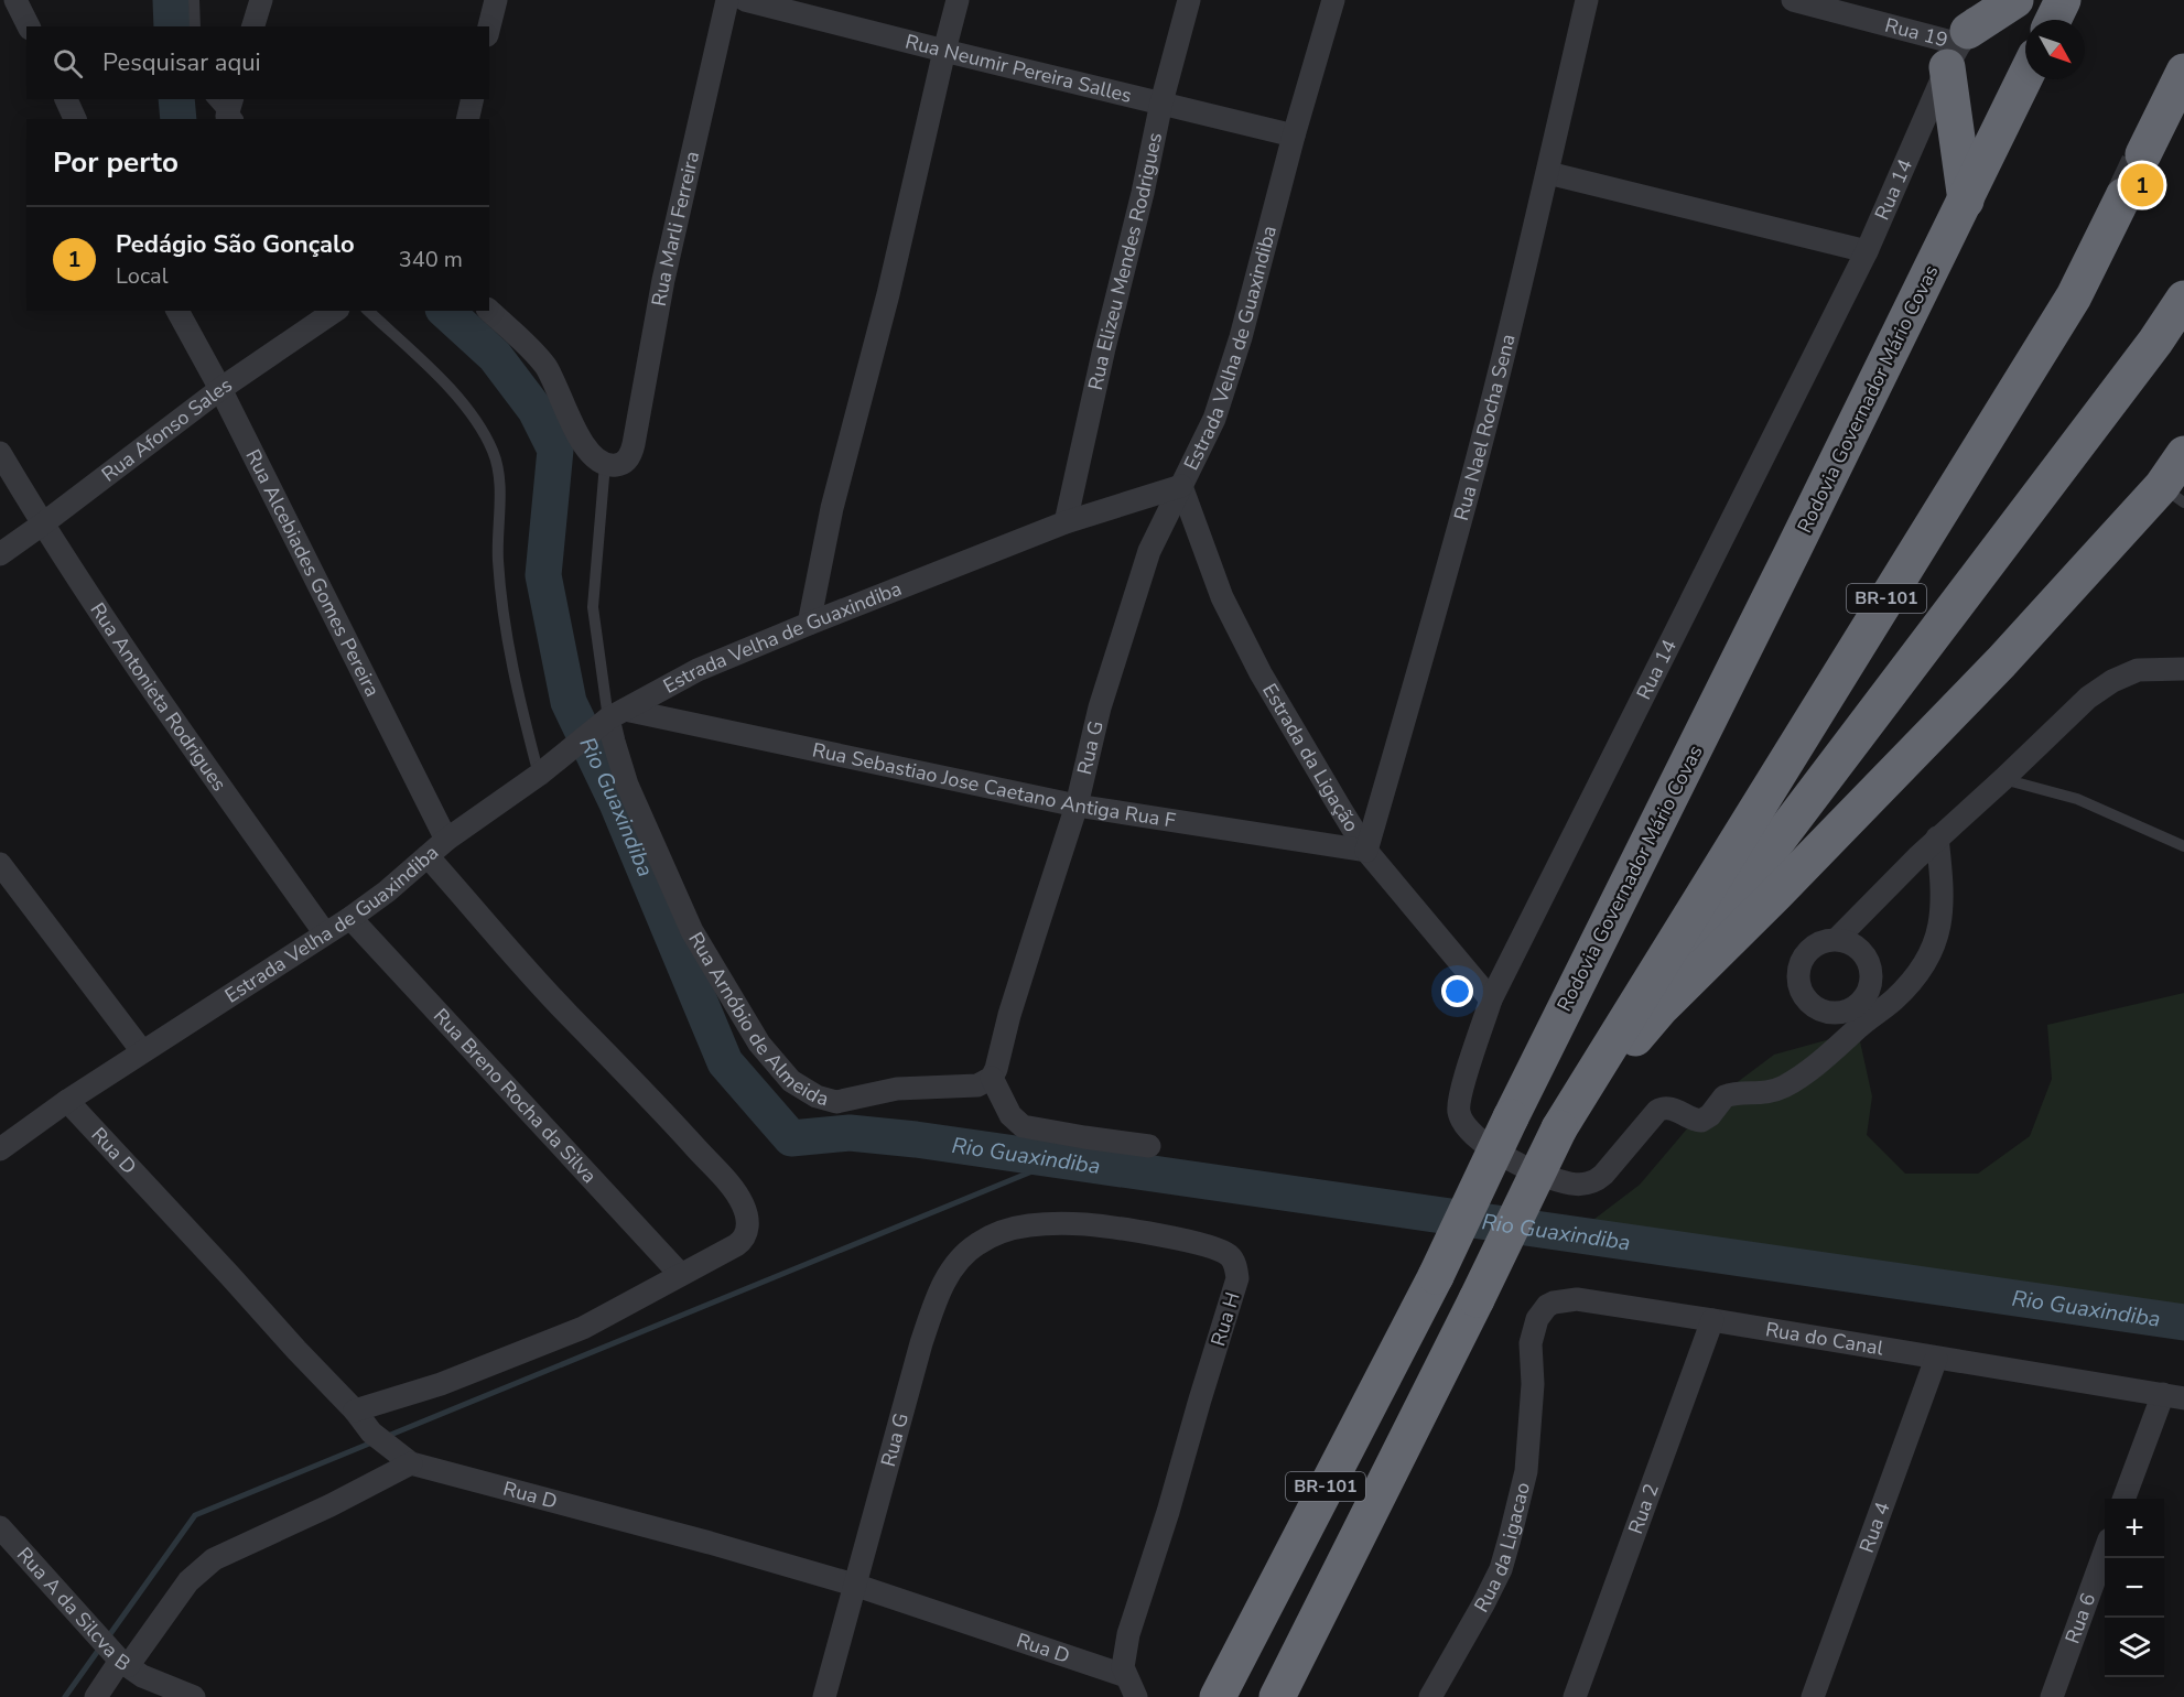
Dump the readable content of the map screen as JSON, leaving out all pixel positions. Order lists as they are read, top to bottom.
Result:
{
  "streets": {
    "highway": ["Rodovia Governador Mário Covas", "BR-101"],
    "street": [
      "Rua 19",
      "Rua Neumir Pereira Salles",
      "Rua 14",
      "Rua Marli Ferreira",
      "Rua Elizeu Mendes Rodrigues",
      "Estrada Velha de Guaxindiba",
      "Rua Nael Rocha Sena",
      "Rua Afonso Sales",
      "Rua Alcebiades Gomes Pereira",
      "Rua Antonieta Rodrigues",
      "Rua G",
      "Estrada da Ligação",
      "Rua Sebastiao Jose Caetano Antiga Rua F",
      "Rua Arnóbio de Almeida",
      "Rua Breno Rocha da Silva",
      "Rua D",
      "Rua H",
      "Rua do Canal",
      "Rua 2",
      "Rua 4",
      "Rua da Ligacao",
      "Rua A da Silcva B",
      "Rua 6"
    ]
  },
  "crossings": [
    ["Rua 19", "Rua 14"],
    ["Rua Neumir Pereira Salles", "Rua Elizeu Mendes Rodrigues"],
    ["Rua Neumir Pereira Salles", "Estrada Velha de Guaxindiba"],
    ["Rua 14", "Estrada da Ligação"],
    ["Rua Elizeu Mendes Rodrigues", "Estrada Velha de Guaxindiba"],
    ["Estrada Velha de Guaxindiba", "Rua Alcebiades Gomes Pereira"],
    ["Estrada Velha de Guaxindiba", "Rua Antonieta Rodrigues"],
    ["Estrada Velha de Guaxindiba", "Rua G"],
    ["Estrada Velha de Guaxindiba", "Estrada da Ligação"],
    ["Estrada Velha de Guaxindiba", "Rua Sebastiao Jose Caetano Antiga Rua F"],
    ["Estrada Velha de Guaxindiba", "Rua Arnóbio de Almeida"],
    ["Estrada Velha de Guaxindiba", "Rua Breno Rocha da Silva"],
    ["Estrada Velha de Guaxindiba", "Rua D"],
    ["Rua Nael Rocha Sena", "Estrada da Ligação"],
    ["Rua Nael Rocha Sena", "Rua Sebastiao Jose Caetano Antiga Rua F"],
    ["Rua Afonso Sales", "Rua Alcebiades Gomes Pereira"],
    ["Rua Afonso Sales", "Rua Antonieta Rodrigues"],
    ["Rua G", "Estrada da Ligação"],
    ["Rua G", "Rua Sebastiao Jose Caetano Antiga Rua F"],
    ["Rua G", "Rua Arnóbio de Almeida"],
    ["Rua G", "Rua D"],
    ["Rua G", "Rua H"],
    ["Estrada da Ligação", "Rua Sebastiao Jose Caetano Antiga Rua F"],
    ["Rua Sebastiao Jose Caetano Antiga Rua F", "Rua Arnóbio de Almeida"],
    ["Rua D", "Rua H"],
    ["Rua do Canal", "Rua 2"],
    ["Rua do Canal", "Rua 4"],
    ["Rua do Canal", "Rua da Ligacao"]
  ],
  "water": ["Rio Guaxindiba"],
  "north": "bottom right",
  "page": {
    "search": "Pesquisar aqui",
    "heading": "Por perto",
    "pins": "1",
    "list": [
      {
        "mark": "1",
        "name": "Pedágio São Gonçalo",
        "note": "Local",
        "value": "340 m"
      }
    ],
    "map_buttons": ["+", "−"]
  }
}
